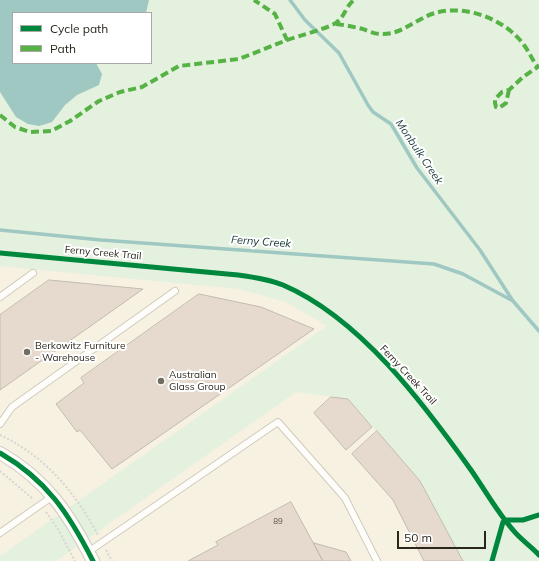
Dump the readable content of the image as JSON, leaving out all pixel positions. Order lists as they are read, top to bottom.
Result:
{
  "streets": {
    "cycle path": ["Ferny Creek Trail"]
  },
  "water": ["Monbulk Creek", "Ferny Creek"],
  "places": ["Berkowitz Furniture - Warehouse", "Australian Glass Group"],
  "house_numbers": ["89"],
  "legend": ["Cycle path", "Path"],
  "scale_bar": "50 m"
}
